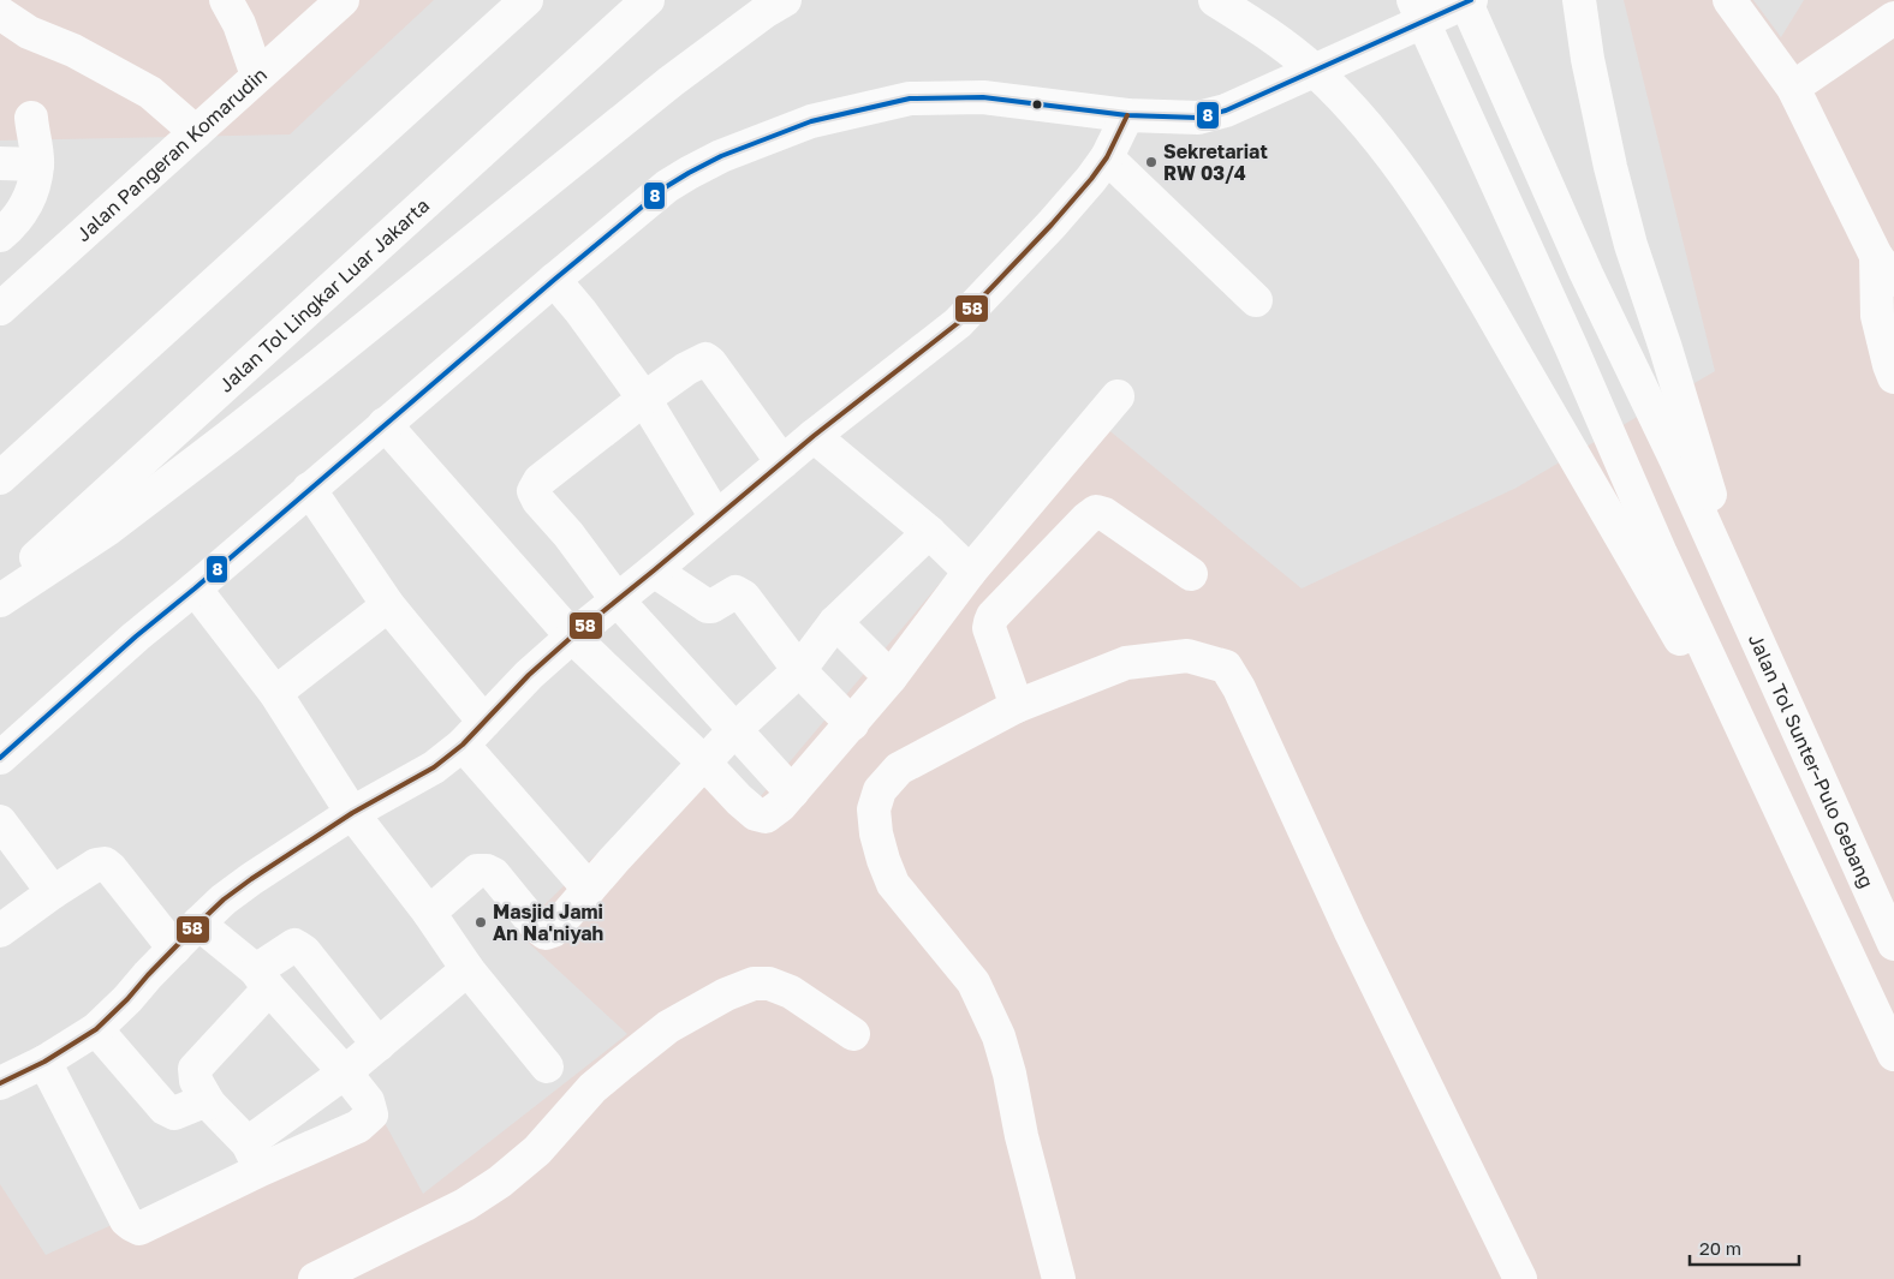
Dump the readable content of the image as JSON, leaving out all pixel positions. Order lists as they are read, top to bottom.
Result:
{
  "streets": {
    "main road": ["Jalan Pangeran Komarudin", "Jalan Tol Lingkar Luar Jakarta", "Jalan Tol Sunter–Pulo Gebang"]
  },
  "places": ["Sekretariat RW 03/4", "Masjid Jami An Na'niyah"],
  "lines": ["transit line 8", "transit line 58"],
  "scale_bar": "20 m"
}
